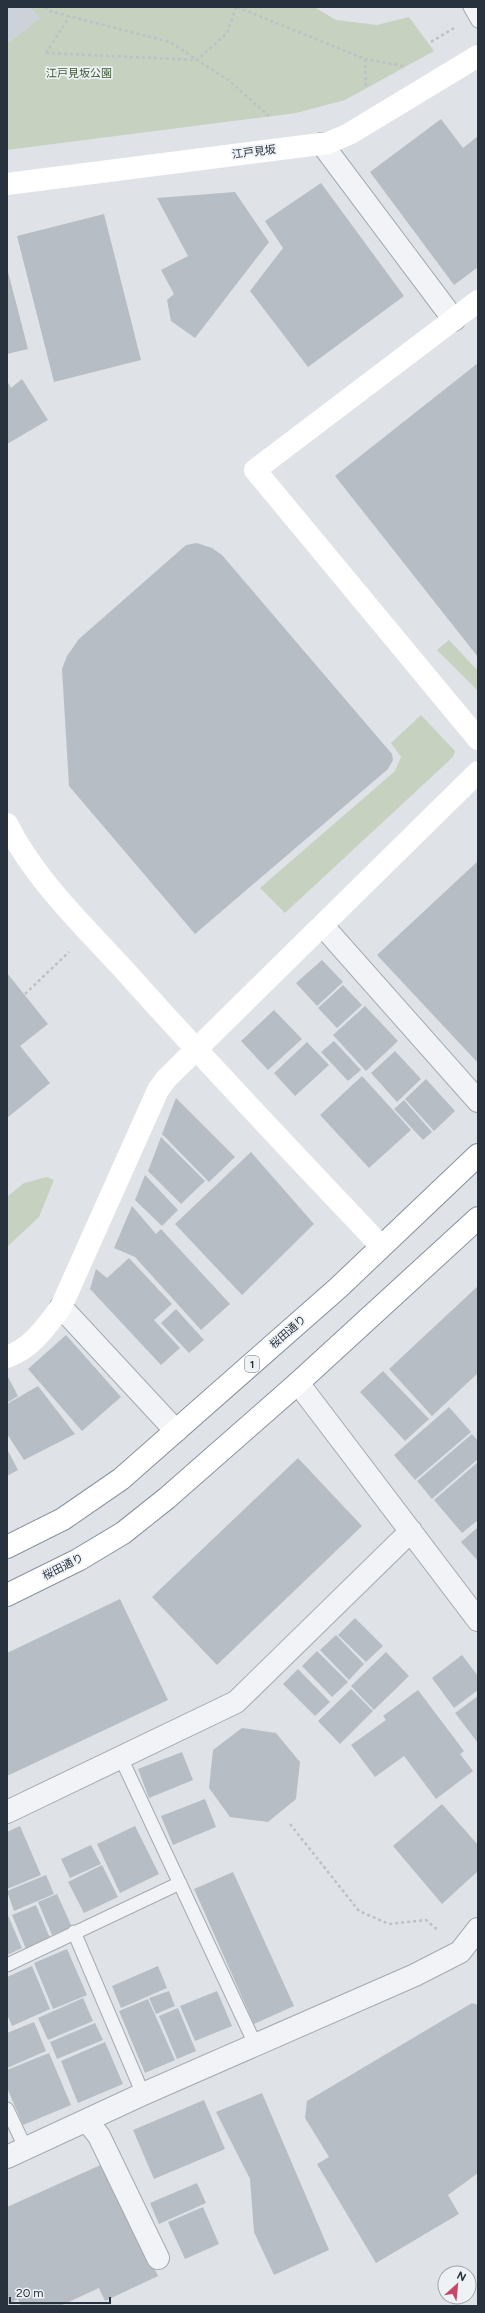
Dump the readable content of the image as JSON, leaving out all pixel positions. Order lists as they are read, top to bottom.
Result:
{
  "streets": {
    "main road": ["江戸見坂", "桜田通り", "1"]
  },
  "parks": ["江戸見坂公園"],
  "scale_bar": "20 m",
  "north": "top right"
}
